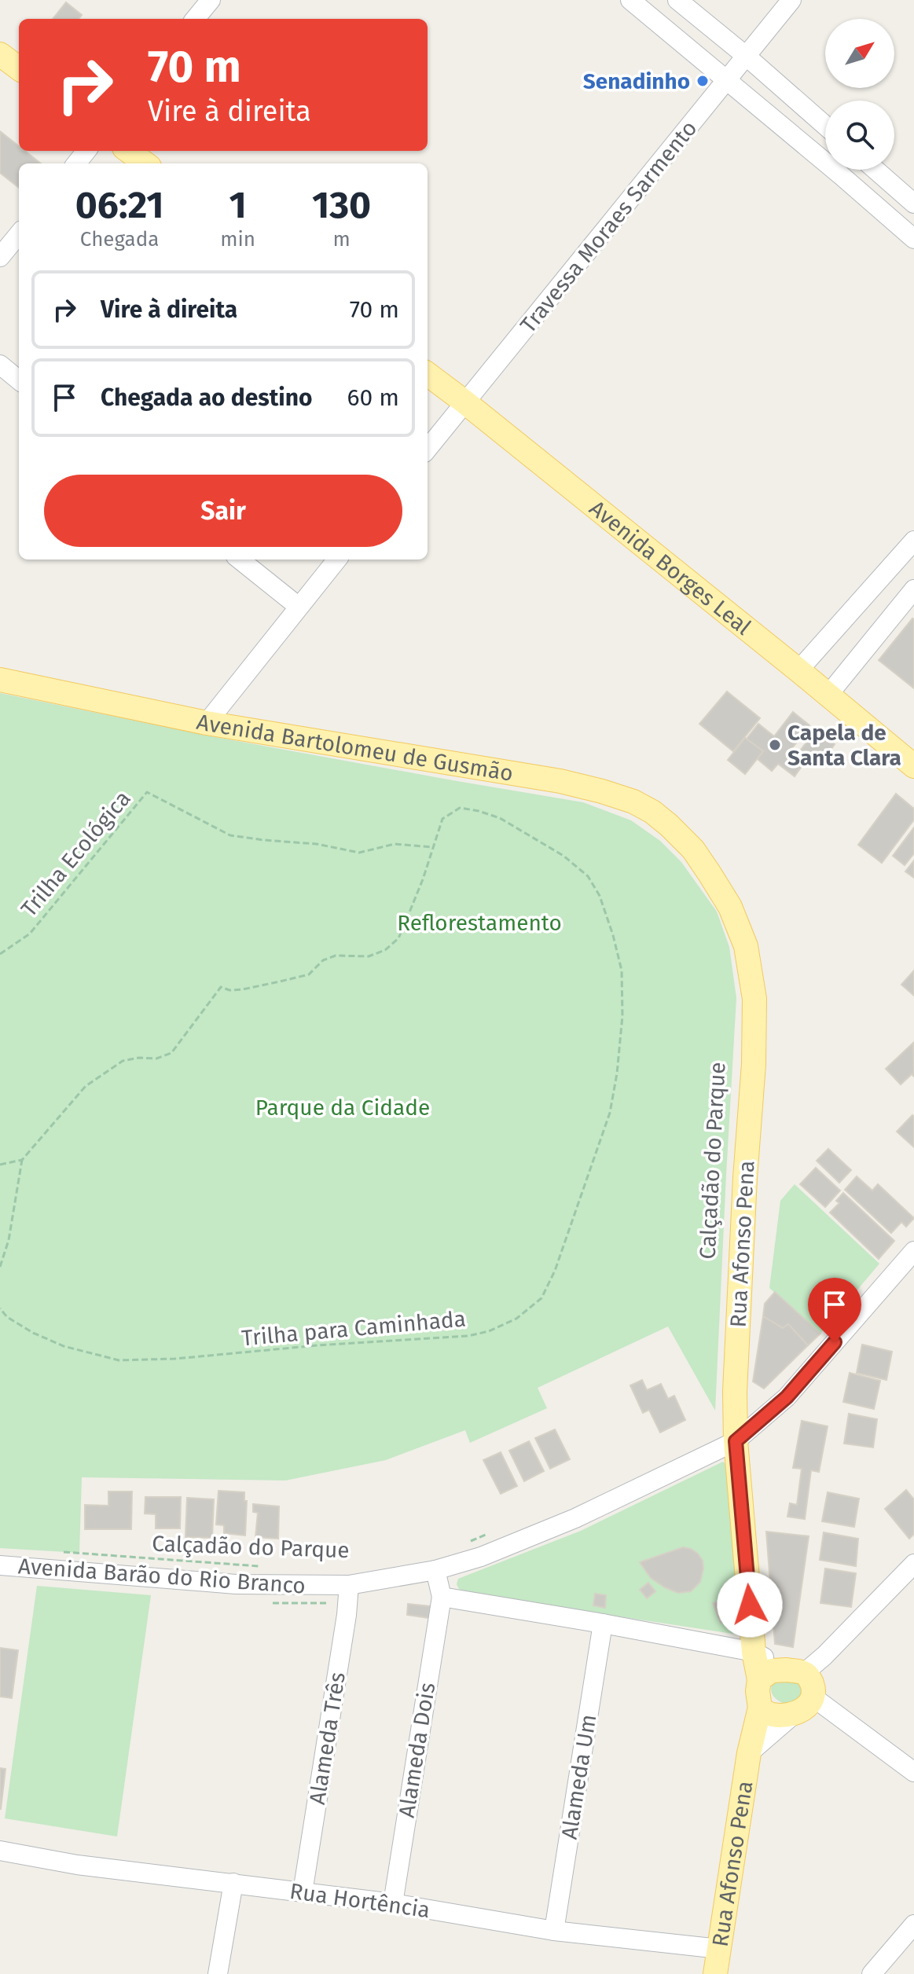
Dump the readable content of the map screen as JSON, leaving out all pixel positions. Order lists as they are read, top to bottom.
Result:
{
  "streets": {
    "main road": ["Avenida Borges Leal", "Avenida Bartolomeu de Gusmão", "Rua Afonso Pena"],
    "street": [
      "Travessa Moraes Sarmento",
      "Avenida Barão do Rio Branco",
      "Alameda Três",
      "Alameda Dois",
      "Alameda Um",
      "Rua Hortência"
    ],
    "path": ["Trilha Ecológica", "Calçadão do Parque", "Trilha para Caminhada"]
  },
  "crossings": [
    ["Travessa Moraes Sarmento", "Avenida Borges Leal"],
    ["Avenida Bartolomeu de Gusmão", "Rua Afonso Pena"],
    ["Trilha Ecológica", "Trilha para Caminhada"],
    ["Rua Afonso Pena", "Avenida Barão do Rio Branco"],
    ["Rua Afonso Pena", "Rua Hortência"],
    ["Avenida Barão do Rio Branco", "Alameda Três"],
    ["Alameda Três", "Rua Hortência"],
    ["Alameda Dois", "Rua Hortência"],
    ["Alameda Um", "Rua Hortência"]
  ],
  "parks": ["Reflorestamento", "Parque da Cidade"],
  "places": ["Senadinho", "Capela de Santa Clara"],
  "north": "top right",
  "page": {
    "turn": ["70 m", "Vire à direita"],
    "eta": [
      "06:21",
      "Chegada",
      "1",
      "min",
      "130",
      "m"
    ],
    "list": [
      {
        "name": "Vire à direita",
        "value": "70 m"
      },
      {
        "name": "Chegada ao destino",
        "value": "60 m"
      }
    ],
    "buttons": "Sair"
  }
}
